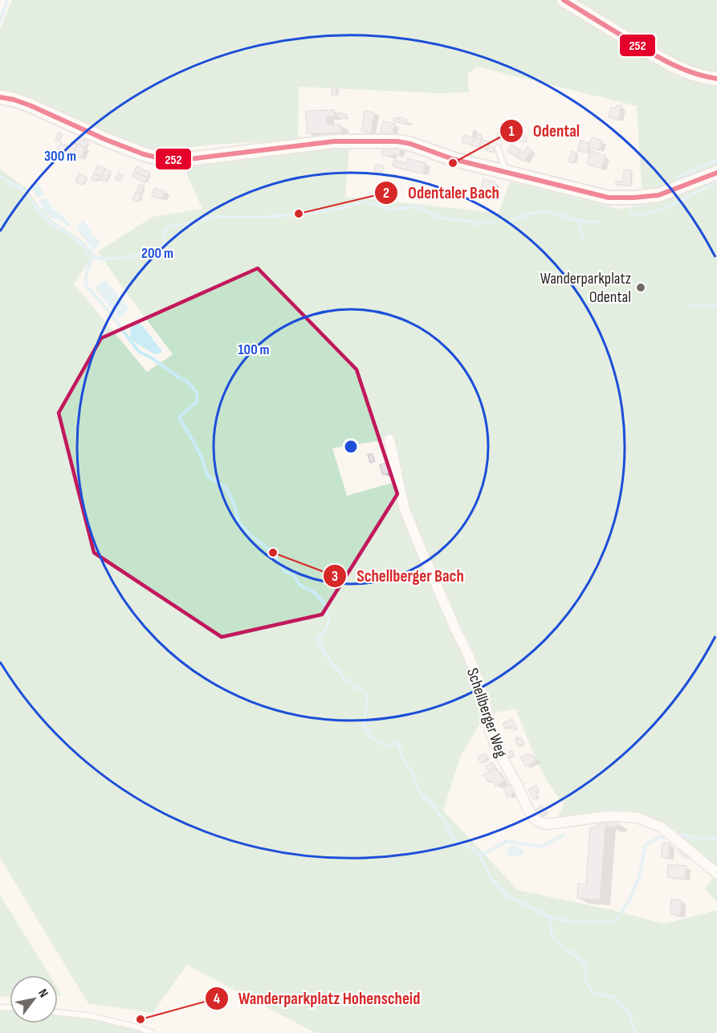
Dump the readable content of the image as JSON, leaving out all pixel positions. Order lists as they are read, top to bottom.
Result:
{
  "streets": {
    "street": ["Schellberger Weg"]
  },
  "places": [
    "Odental",
    "Odentaler Bach",
    "Wanderparkplatz Odental",
    "Schellberger Bach",
    "Wanderparkplatz Hohenscheid"
  ],
  "lines": ["transit line 252"],
  "north": "top right",
  "rings": ["300 m", "200 m", "100 m"]
}
